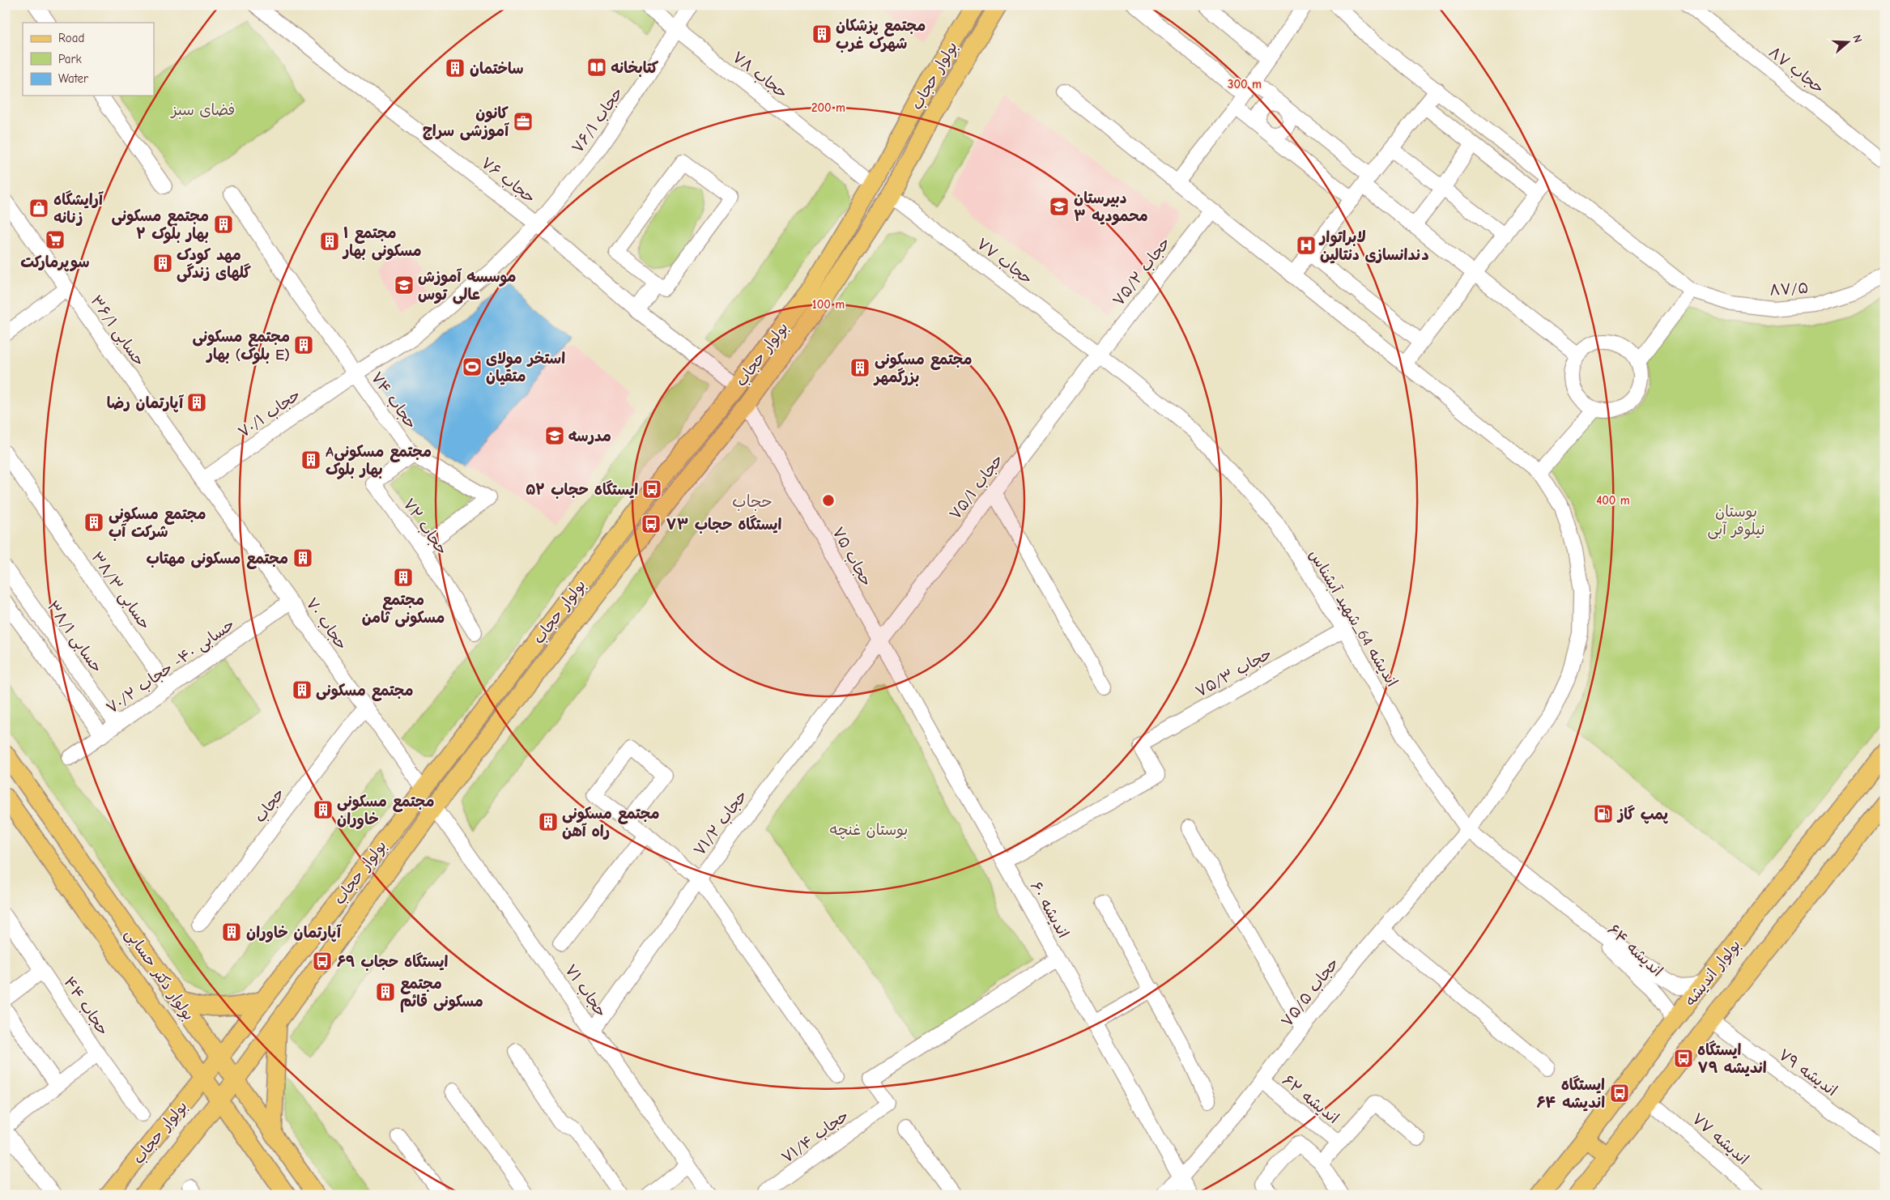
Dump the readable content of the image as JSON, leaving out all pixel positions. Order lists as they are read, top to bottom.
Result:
{
  "streets": {
    "main road": ["بولوار حجاب", "بولوار اندیشه", "بولوار دکتر حسابی"],
    "street": [
      "حجاب ۸۷",
      "حجاب ۷۸",
      "حجاب ۷۶/۱",
      "حجاب ۷۶",
      "حجاب ۷۷",
      "حجاب ۷۵/۲",
      "۸۷/۵",
      "حسابی ۳۶/۱",
      "حجاب ۷۴",
      "حجاب ۷۰/۱",
      "حجاب ۷۵/۱",
      "حجاب ۷۲",
      "حجاب ۷۵",
      "حسابی ۳۸/۳",
      "اندیشه 64_شهید آبشناس",
      "حجاب ۷۰",
      "حسابی ۳۸/۱",
      "حسابی ۴۰- حجاب ۷۰/۲",
      "حجاب ۷۵/۳",
      "حجاب",
      "حجاب ۷۱/۲",
      "اندیشه ۶۰",
      "اندیشه ۶۴",
      "حجاب ۷۱",
      "حجاب ۷۵/۵",
      "حجاب ۴۴",
      "اندیشه ۷۹",
      "اندیشه ۶۲",
      "حجاب ۷۱/۴",
      "اندیشه ۷۷"
    ]
  },
  "crossings": [
    ["حجاب ۷۸", "بولوار حجاب"],
    ["حجاب ۷۸", "حجاب ۷۶/۱"],
    ["بولوار حجاب", "حجاب ۷۶"],
    ["بولوار حجاب", "حجاب ۷۷"],
    ["بولوار حجاب", "حجاب ۷۵"],
    ["بولوار حجاب", "حجاب ۷۰"],
    ["بولوار حجاب", "بولوار دکتر حسابی"],
    ["بولوار حجاب", "حجاب ۷۱"],
    ["حجاب ۷۶/۱", "حجاب ۷۶"],
    ["حجاب ۷۶/۱", "حجاب ۷۴"],
    ["حجاب ۷۶/۱", "حجاب ۷۰/۱"],
    ["حجاب ۷۷", "حجاب ۷۵/۲"],
    ["حجاب ۷۷", "حجاب ۷۵/۱"],
    ["حجاب ۷۷", "اندیشه 64_شهید آبشناس"],
    ["حجاب ۷۵/۲", "حجاب ۷۵/۱"],
    ["حجاب ۷۵/۲", "اندیشه 64_شهید آبشناس"],
    ["حجاب ۷۵/۲", "حجاب ۷۵/۵"],
    ["حسابی ۳۶/۱", "حجاب ۷۰/۱"],
    ["حسابی ۳۶/۱", "حجاب ۷۰"],
    ["حجاب ۷۴", "حجاب ۷۰/۱"],
    ["حجاب ۷۴", "حجاب ۷۲"],
    ["حجاب ۷۰/۱", "حجاب ۷۰"],
    ["حجاب ۷۵/۱", "حجاب ۷۵"],
    ["حجاب ۷۵/۱", "اندیشه 64_شهید آبشناس"],
    ["حجاب ۷۵/۱", "حجاب ۷۱/۲"],
    ["حجاب ۷۵/۱", "اندیشه ۶۰"],
    ["حجاب ۷۵", "حجاب ۷۱/۲"],
    ["حجاب ۷۵", "اندیشه ۶۰"],
    ["حسابی ۳۸/۳", "حسابی ۴۰- حجاب ۷۰/۲"],
    ["اندیشه 64_شهید آبشناس", "حجاب ۷۵/۳"],
    ["اندیشه 64_شهید آبشناس", "اندیشه ۶۴"],
    ["اندیشه 64_شهید آبشناس", "حجاب ۷۵/۵"],
    ["حجاب ۷۰", "حسابی ۴۰- حجاب ۷۰/۲"],
    ["حجاب ۷۰", "حجاب"],
    ["حسابی ۳۸/۱", "حسابی ۴۰- حجاب ۷۰/۲"],
    ["حجاب ۷۵/۳", "اندیشه ۶۰"],
    ["حجاب ۷۱/۲", "اندیشه ۶۰"],
    ["حجاب ۷۱/۲", "حجاب ۷۱"],
    ["اندیشه ۶۰", "حجاب ۷۵/۵"],
    ["اندیشه ۶۰", "حجاب ۷۱/۴"],
    ["اندیشه ۶۴", "بولوار اندیشه"],
    ["بولوار اندیشه", "اندیشه ۷۹"],
    ["حجاب ۷۵/۵", "اندیشه ۶۲"]
  ],
  "districts": ["حجاب"],
  "parks": ["فضای سبز", "بوستان نیلوفر آبی", "بوستان غنچه"],
  "places": {
    "building": [
      "مجتمع پزشکان شهرک غرب",
      "ساختمان",
      "مجتمع مسکونی بهار بلوک ۲",
      "۱ مجتمع مسکونی بهار",
      "مهد کودک گلهای زندگی",
      "مجتمع مسکونی بهار (بلوک E)",
      "مجتمع مسکونی بزرگمهر",
      "آپارتمان رضا",
      "Aمجتمع مسکونی بهار بلوک",
      "مجتمع مسکونی شرکت آب",
      "مجتمع مسکونی مهتاب",
      "مجتمع مسکونی ثامن",
      "مجتمع مسکونی",
      "مجتمع مسکونی خاوران",
      "مجتمع مسکونی راه آهن",
      "آپارتمان خاوران",
      "مجتمع مسکونی قائم"
    ],
    "library": ["کتابخانه"],
    "office": ["کانون آموزشی سراج"],
    "school or university": ["دبیرستان محمودیه ۳", "موسسه آموزش عالی توس", "مدرسه"],
    "shop": ["آرایشگاه زنانه"],
    "supermarket": ["سوپرمارکت"],
    "hospital": ["لابراتوار دندانسازی دنتالین"],
    "sports": ["استخر مولای متقیان"],
    "bus stop": [
      "ایستگاه حجاب ۵۲",
      "ایستگاه حجاب ۷۳",
      "ایستگاه حجاب ۶۹",
      "ایستگاه اندیشه ۷۹",
      "ایستگاه اندیشه ۶۴"
    ],
    "fuel station": ["پمپ گاز"]
  },
  "legend": ["Road", "Park", "Water"],
  "north": "right",
  "rings": [
    "300 m",
    "200 m",
    "100 m",
    "400 m"
  ]
}
